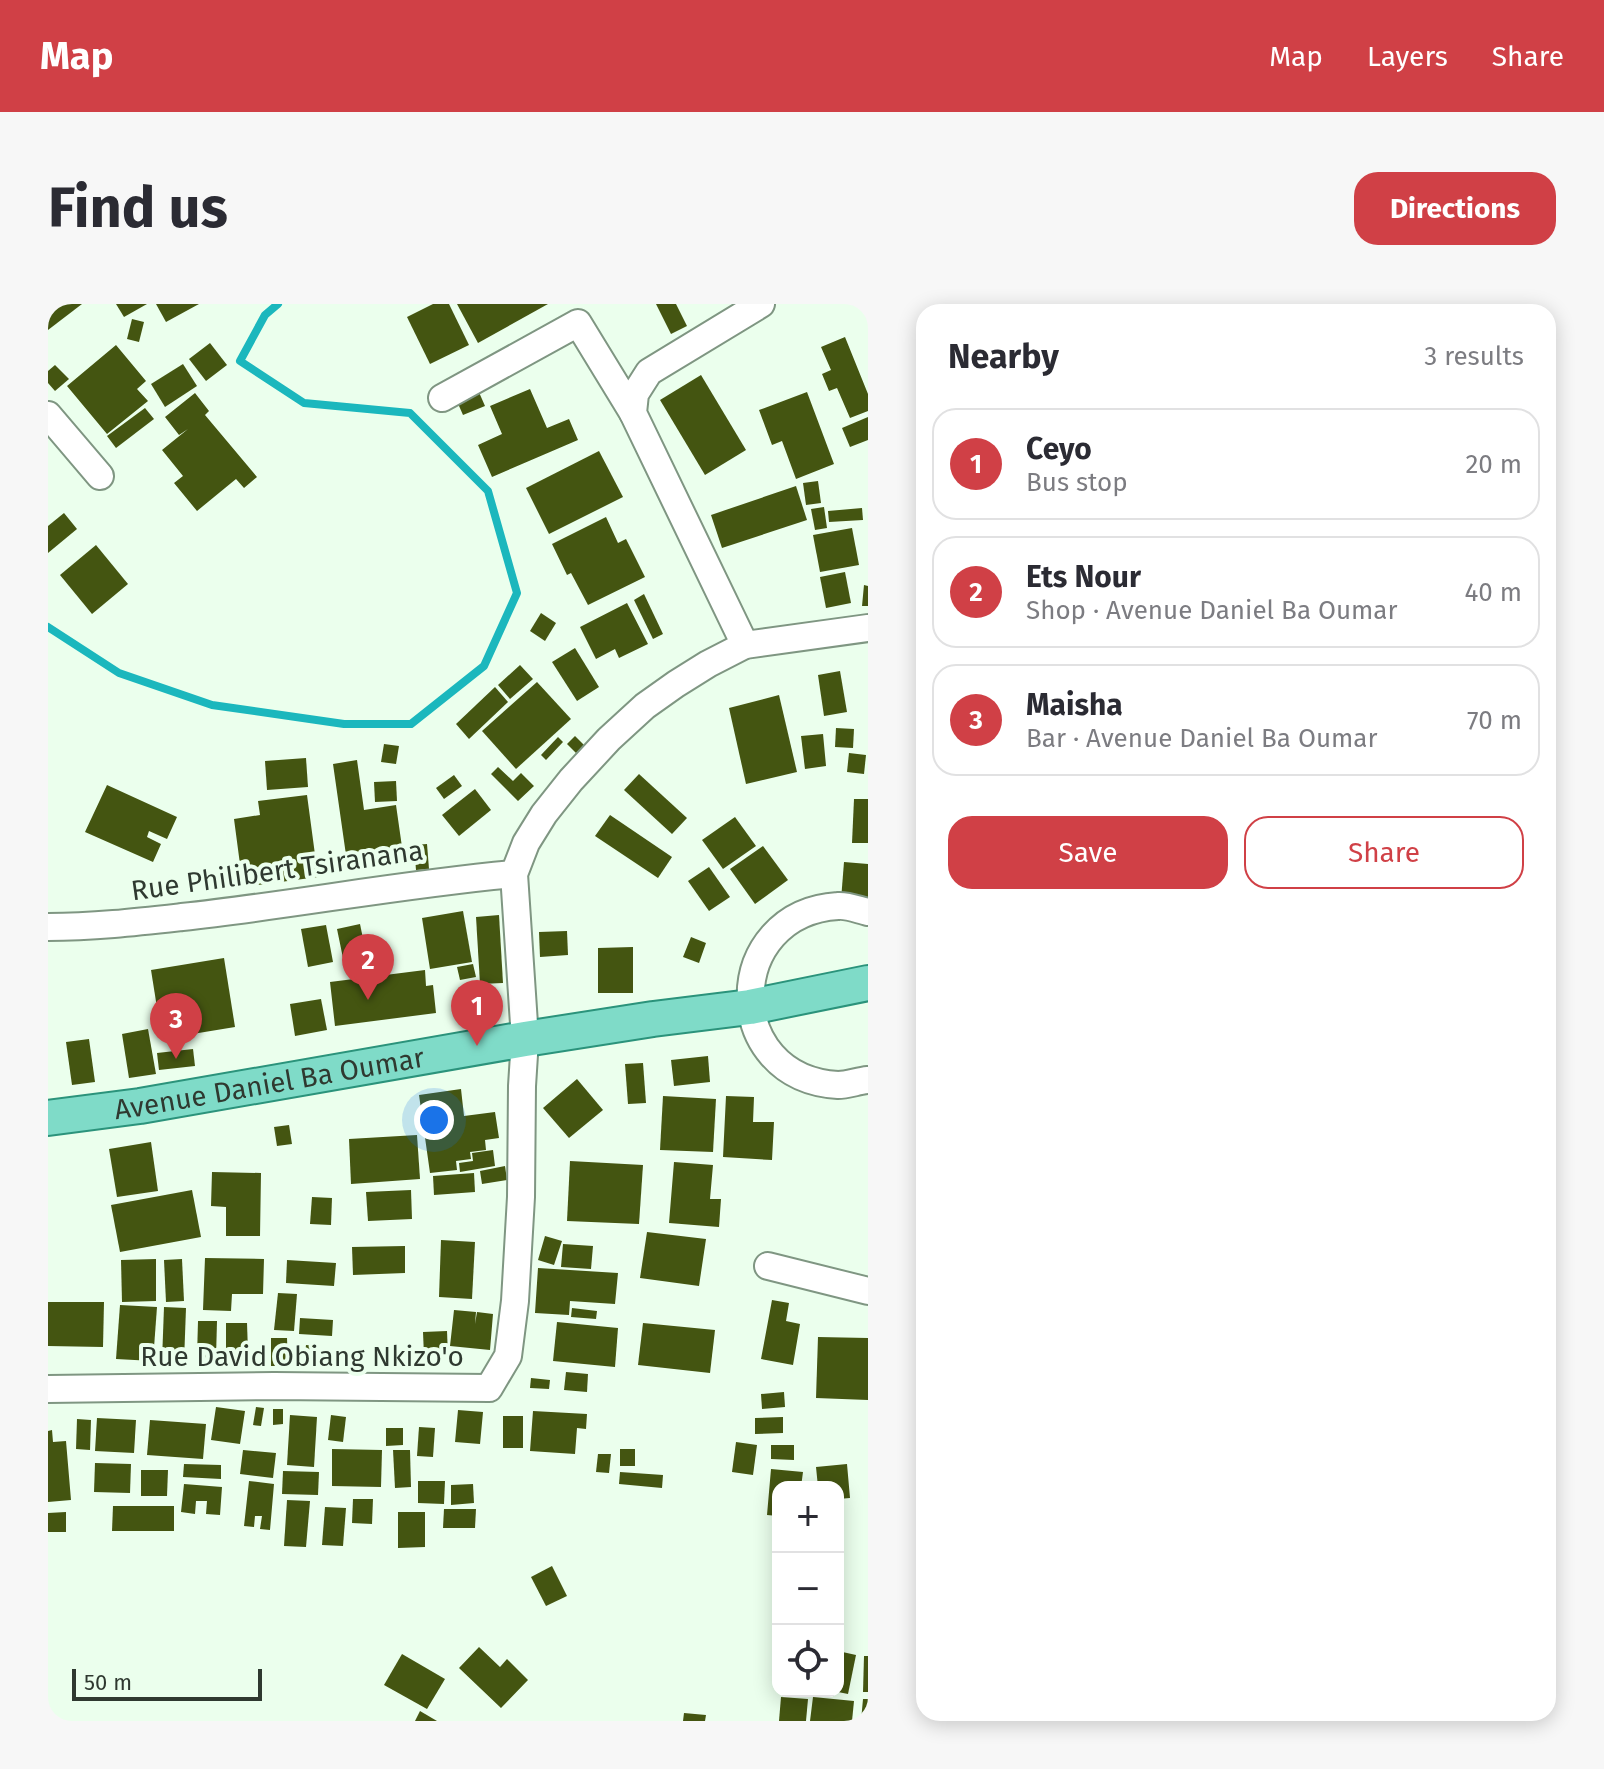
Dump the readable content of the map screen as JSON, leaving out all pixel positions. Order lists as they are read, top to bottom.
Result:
{
  "streets": {
    "main road": ["Avenue Daniel Ba Oumar"],
    "street": ["Rue Philibert Tsiranana", "Rue David Obiang Nkizo'o"]
  },
  "crossings": [
    ["Avenue Daniel Ba Oumar", "Rue David Obiang Nkizo'o"]
  ],
  "scale_bar": "50 m",
  "page": {
    "header": "Map",
    "nav": ["Map", "Layers", "Share"],
    "buttons": [
      "Directions",
      ["Save", "Share"]
    ],
    "title": "Find us",
    "heading": ["Nearby", "3 results"],
    "list": [
      {
        "mark": "1",
        "name": "Ceyo",
        "note": "Bus stop",
        "value": "20 m"
      },
      {
        "mark": "2",
        "name": "Ets Nour",
        "note": "Shop · Avenue Daniel Ba Oumar",
        "value": "40 m"
      },
      {
        "mark": "3",
        "name": "Maisha",
        "note": "Bar · Avenue Daniel Ba Oumar",
        "value": "70 m"
      }
    ],
    "pins": ["2", "1", "3"],
    "map_buttons": ["+", "−"],
    "scale": "50 m"
  }
}
